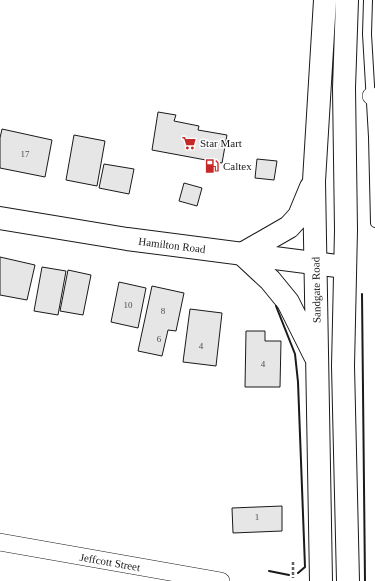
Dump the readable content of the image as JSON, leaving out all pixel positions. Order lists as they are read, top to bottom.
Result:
{
  "streets": {
    "main road": ["Hamilton Road", "Sandgate Road"],
    "street": ["Jeffcott Street"]
  },
  "crossings": [
    ["Hamilton Road", "Sandgate Road"]
  ],
  "places": {
    "supermarket": ["Star Mart"],
    "fuel station": ["Caltex"]
  },
  "house_numbers": [
    "17",
    "10",
    "8",
    "6",
    "4",
    "4",
    "1"
  ]
}
